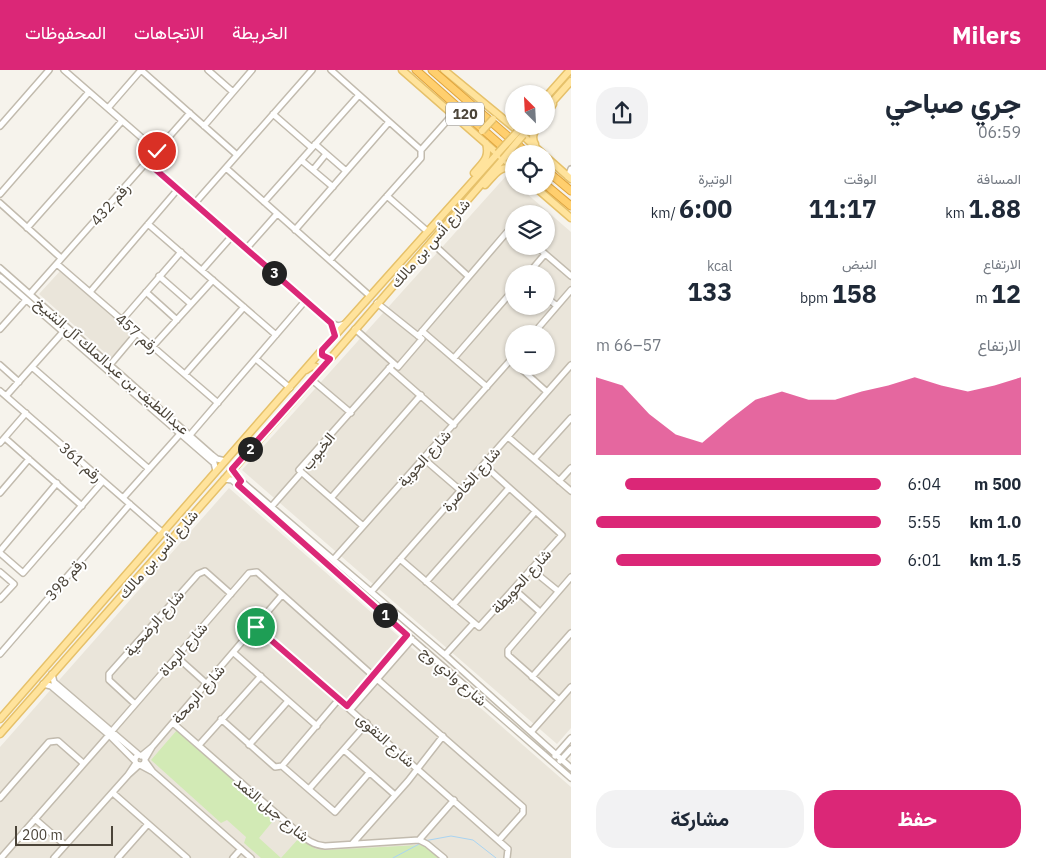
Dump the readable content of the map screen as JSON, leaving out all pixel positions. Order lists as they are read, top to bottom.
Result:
{
  "streets": {
    "highway": ["120"],
    "main road": ["شارع أنس بن مالك"],
    "street": [
      "رقم 432",
      "رقم 457",
      "عبداللطيف بن عبدالملك آل الشيخ",
      "الخبوب",
      "شارع الحوية",
      "رقم 361",
      "شارع الخاصرة",
      "رقم 398",
      "شارع الحويطة",
      "شارع الرضحية",
      "شارع الرماة",
      "شارع وادي وج",
      "شارع الرمحة",
      "شارع التقوى",
      "شارع جبل الثمد"
    ]
  },
  "crossings": [
    ["رقم 432", "رقم 457"],
    ["رقم 432", "عبداللطيف بن عبدالملك آل الشيخ"],
    ["شارع أنس بن مالك", "عبداللطيف بن عبدالملك آل الشيخ"],
    ["شارع أنس بن مالك", "رقم 361"],
    ["شارع أنس بن مالك", "شارع وادي وج"],
    ["الخبوب", "شارع الحوية"],
    ["شارع الحوية", "شارع وادي وج"],
    ["رقم 361", "رقم 398"],
    ["شارع الخاصرة", "شارع الحويطة"],
    ["شارع الخاصرة", "شارع وادي وج"],
    ["شارع الرضحية", "شارع الرماة"],
    ["شارع الرماة", "شارع الرمحة"],
    ["شارع الرمحة", "شارع التقوى"],
    ["شارع الرمحة", "شارع جبل الثمد"]
  ],
  "scale_bar": "200 m",
  "north": "top left",
  "page": {
    "header": "Milers",
    "nav": ["الخريطة", "الاتجاهات", "المحفوظات"],
    "heading": ["جري صباحي", "06:59"],
    "map_buttons": ["+", "−"],
    "stats": [
      ["المسافة", "1.88 km"],
      ["الوقت", "11:17"],
      ["الوتيرة", "6:00 /km"],
      ["الارتفاع", "12 m"],
      ["النبض", "158 bpm"],
      ["kcal", "133"]
    ],
    "pins": ["3", "2", "1"],
    "chart": ["الارتفاع", "57–66 m"],
    "list": [
      {
        "name": "500 m",
        "note": "6:04"
      },
      {
        "name": "1.0 km",
        "note": "5:55"
      },
      {
        "name": "1.5 km",
        "note": "6:01"
      }
    ],
    "buttons": ["حفظ", "مشاركة"],
    "scale": "200 m"
  }
}
